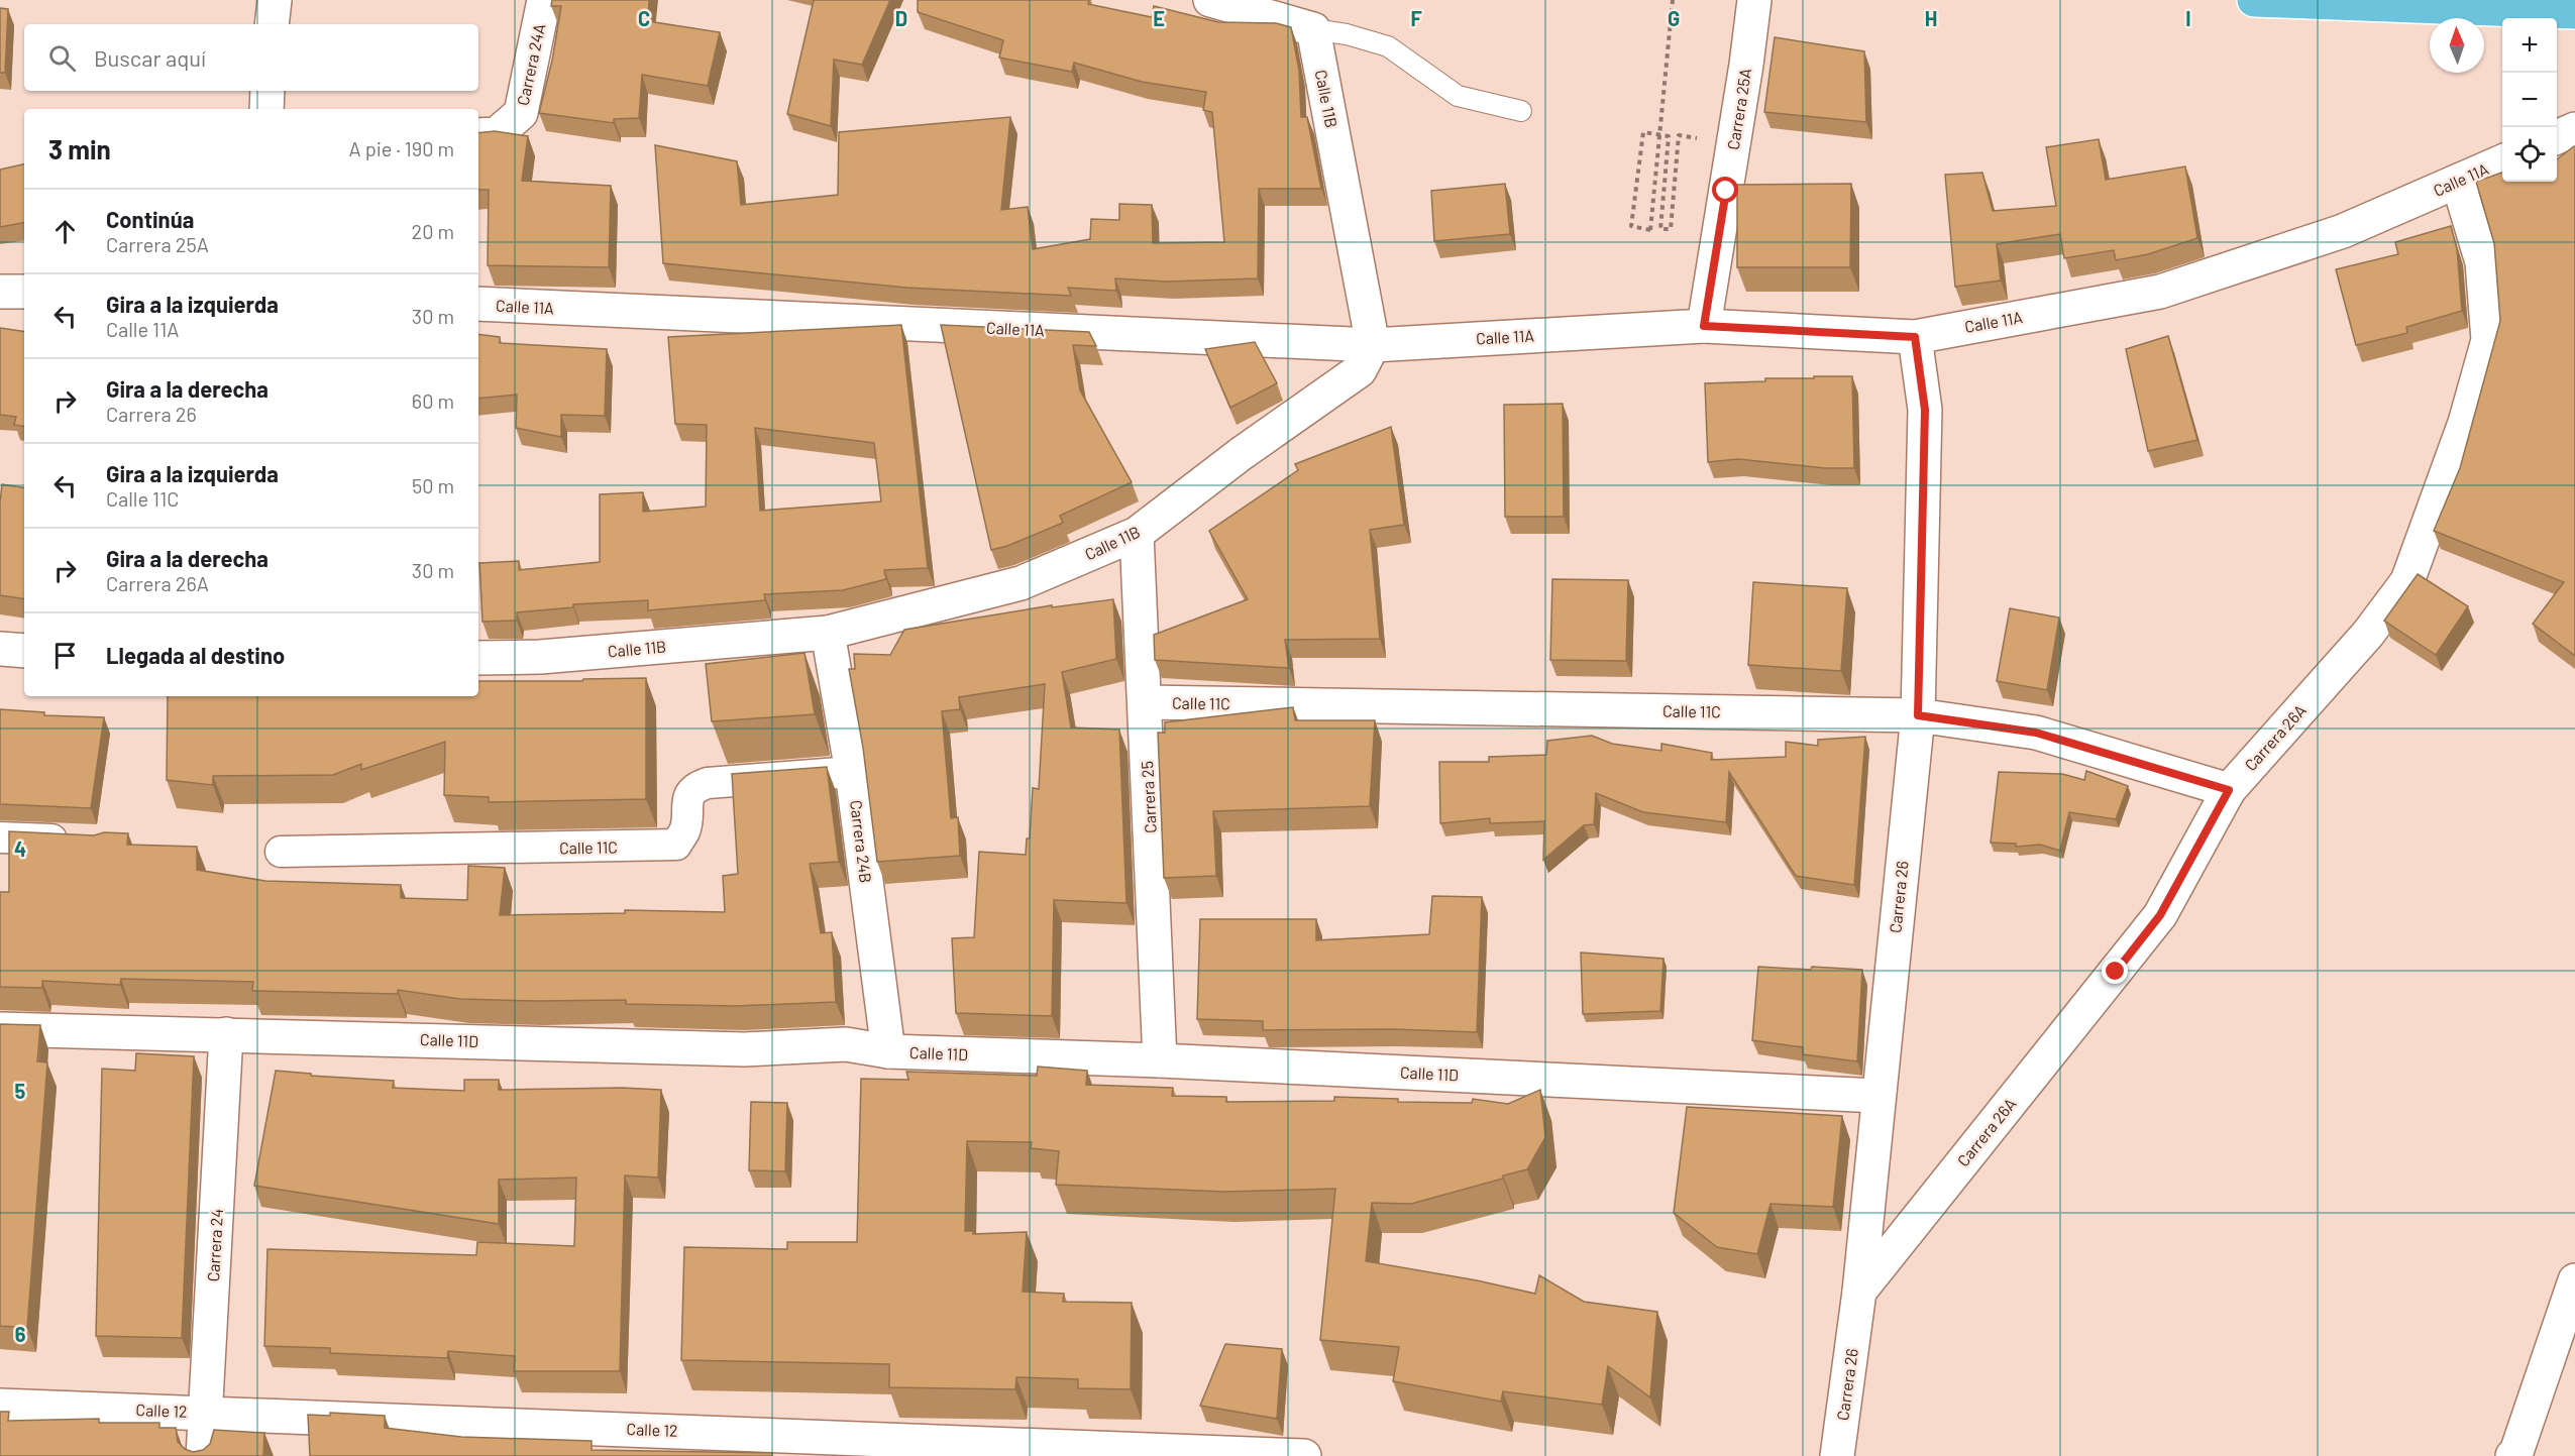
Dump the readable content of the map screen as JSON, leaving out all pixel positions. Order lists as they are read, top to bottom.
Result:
{
  "streets": {
    "street": [
      "Carrera 24A",
      "Calle 11B",
      "Carrera 25A",
      "Calle 11A",
      "Calle 11C",
      "Carrera 26A",
      "Carrera 25",
      "Carrera 24B",
      "Carrera 26",
      "Calle 11D",
      "Carrera 24",
      "Calle 12"
    ]
  },
  "crossings": [
    ["Calle 11B", "Calle 11A"],
    ["Calle 11B", "Carrera 25"],
    ["Calle 11B", "Carrera 24B"],
    ["Carrera 25A", "Calle 11A"],
    ["Calle 11A", "Carrera 26A"],
    ["Calle 11A", "Carrera 26"],
    ["Calle 11C", "Carrera 26A"],
    ["Calle 11C", "Carrera 25"],
    ["Calle 11C", "Carrera 24B"],
    ["Calle 11C", "Carrera 26"],
    ["Carrera 26A", "Carrera 26"],
    ["Carrera 25", "Calle 11D"],
    ["Carrera 24B", "Calle 11D"],
    ["Carrera 26", "Calle 11D"],
    ["Calle 11D", "Carrera 24"],
    ["Carrera 24", "Calle 12"]
  ],
  "north": "top",
  "page": {
    "map_buttons": ["+", "−"],
    "search": "Buscar aquí",
    "heading": ["3 min", "A pie · 190 m"],
    "list": [
      ["Continúa", "Carrera 25A", "20 m"],
      ["Gira a la izquierda", "Calle 11A", "30 m"],
      ["Gira a la derecha", "Carrera 26", "60 m"],
      ["Gira a la izquierda", "Calle 11C", "50 m"],
      ["Gira a la derecha", "Carrera 26A", "30 m"],
      "Llegada al destino"
    ]
  },
  "grid": {
    "columns": [
      "C",
      "D",
      "E",
      "F",
      "G",
      "H",
      "I"
    ],
    "rows": ["4", "5", "6"]
  }
}
